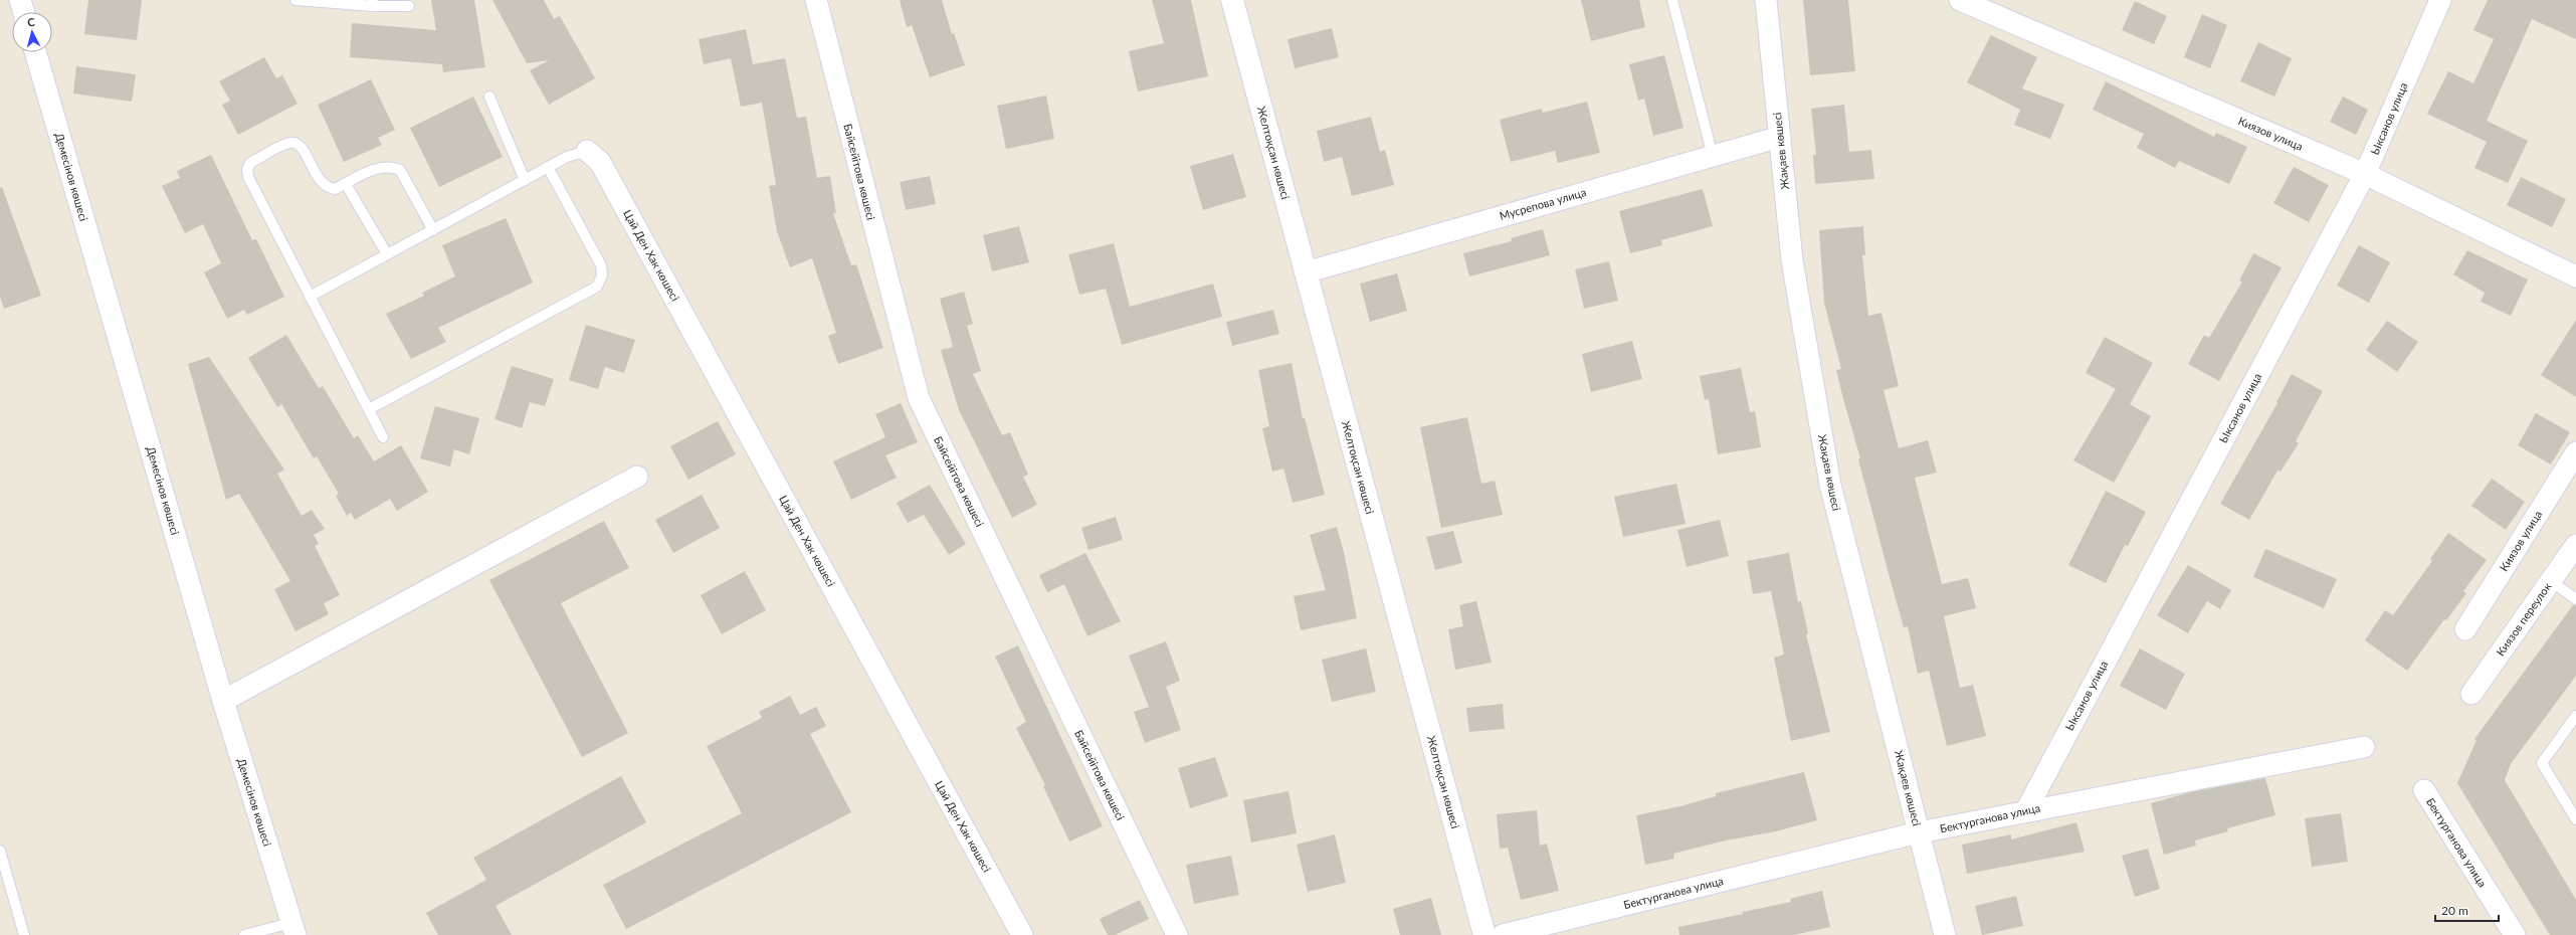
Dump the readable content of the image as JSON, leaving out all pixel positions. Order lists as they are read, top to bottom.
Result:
{
  "streets": {
    "street": [
      "Ыксанов улица",
      "Киязов улица",
      "Жақаев көшесі",
      "Желтоқсан көшесі",
      "Байсейітова көшесі",
      "Демесінов көшесі",
      "Мусрепова улица",
      "Цай Ден Хак көшесі",
      "Киязов переулок",
      "Бектурганова улица"
    ]
  },
  "crossings": [
    ["Ыксанов улица", "Киязов улица"],
    ["Ыксанов улица", "Бектурганова улица"],
    ["Жақаев көшесі", "Мусрепова улица"],
    ["Жақаев көшесі", "Бектурганова улица"],
    ["Желтоқсан көшесі", "Мусрепова улица"]
  ],
  "scale_bar": "20 m",
  "north": "top"
}
